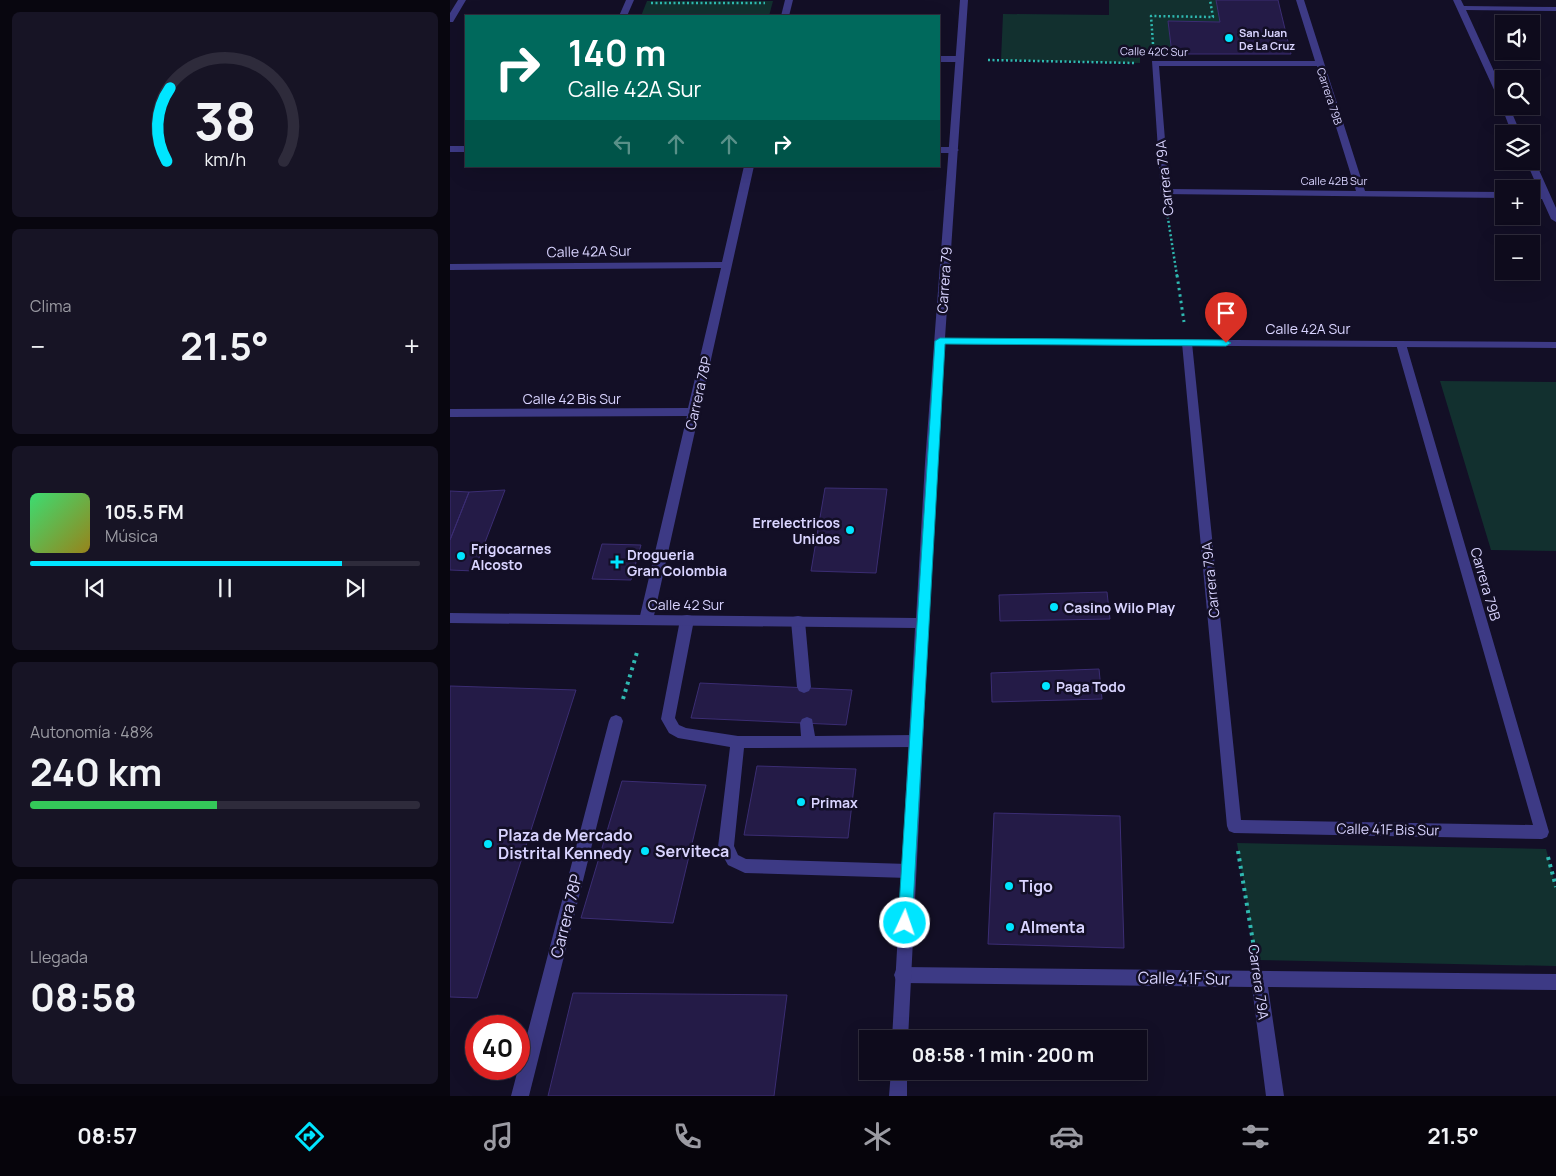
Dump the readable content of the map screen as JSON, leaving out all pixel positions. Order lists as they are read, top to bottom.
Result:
{
  "streets": {
    "street": [
      "Calle 42C Sur",
      "Carrera 79B",
      "Carrera 79A",
      "Calle 42B Sur",
      "Calle 42A Sur",
      "Carrera 79",
      "Carrera 78P",
      "Calle 42 Bis Sur",
      "Calle 42 Sur",
      "Calle 41F Bis Sur",
      "Calle 41F Sur"
    ]
  },
  "crossings": [
    ["Calle 42C Sur", "Carrera 79B"],
    ["Calle 42C Sur", "Carrera 79A"],
    ["Carrera 79B", "Calle 42B Sur"],
    ["Carrera 79B", "Calle 42A Sur"],
    ["Carrera 79B", "Calle 41F Bis Sur"],
    ["Carrera 79A", "Calle 42B Sur"],
    ["Carrera 79A", "Calle 42A Sur"],
    ["Carrera 79A", "Calle 41F Bis Sur"],
    ["Carrera 79A", "Calle 41F Sur"],
    ["Calle 42A Sur", "Carrera 79"],
    ["Calle 42A Sur", "Carrera 78P"],
    ["Carrera 79", "Calle 42 Sur"],
    ["Carrera 79", "Calle 41F Sur"],
    ["Carrera 78P", "Calle 42 Bis Sur"],
    ["Carrera 78P", "Calle 42 Sur"]
  ],
  "places": {
    "other": [
      "San Juan De La Cruz",
      "Errelectricos Unidos",
      "Frigocarnes Alcosto",
      "Casino Wilo Play",
      "Paga Todo",
      "Primax",
      "Plaza de Mercado Distrital Kennedy",
      "Serviteca",
      "Tigo",
      "Almenta"
    ],
    "health": ["Drogueria Gran Colombia"]
  },
  "page": {
    "map_buttons": ["+", "−"],
    "turn": ["140 m", "Calle 42A Sur"],
    "tile": [
      "Clima",
      ["Autonomía · 48%", "240 km"],
      ["Llegada", "08:58"]
    ],
    "heat": ["−", "21.5°", "+"],
    "song": ["105.5 FM", "Música"],
    "limit": "40",
    "trip": "08:58 · 1 min · 200 m",
    "tabs": ["08:57", "21.5°"],
    "gauge": ["38", "km/h"]
  }
}
